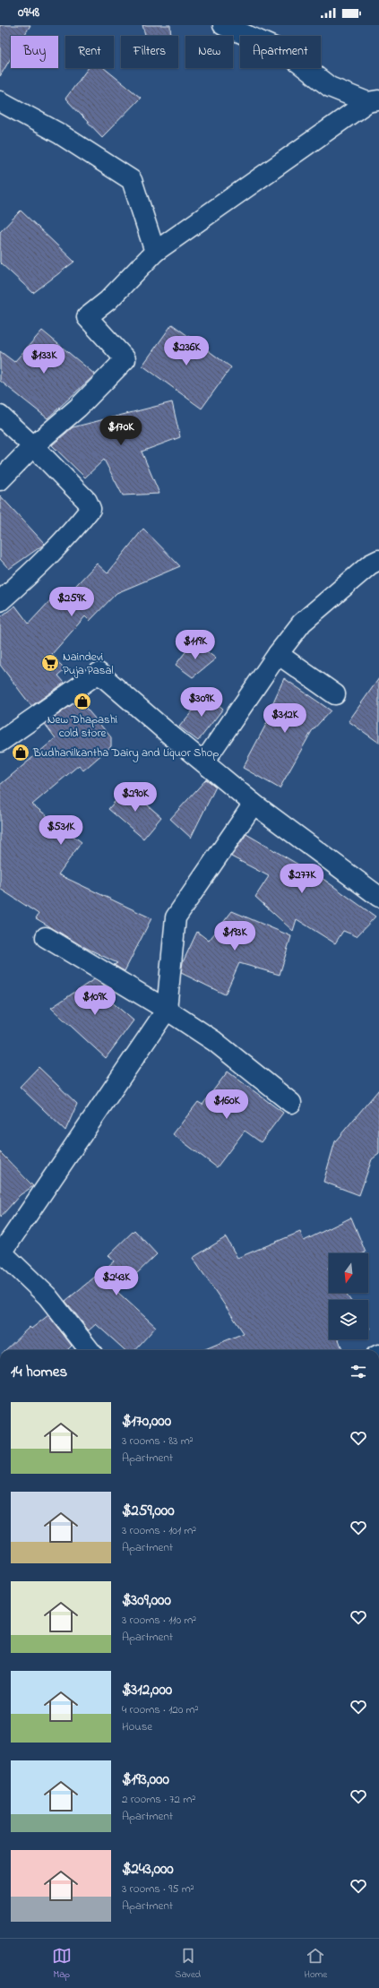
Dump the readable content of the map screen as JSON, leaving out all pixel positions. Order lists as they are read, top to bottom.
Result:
{
  "places": {
    "supermarket": ["Naindevi Puja Pasal"],
    "shop": ["New Dhapashi cold store", "Budhanilkantha Dairy and Liquor Shop"]
  },
  "north": "bottom",
  "page": {
    "status": "09:48",
    "chip": [
      "Buy",
      "Rent",
      "Filters",
      "New",
      "Apartment"
    ],
    "price": [
      "$236K",
      "$133K",
      "$170K",
      "$259K",
      "$119K",
      "$309K",
      "$312K",
      "$290K",
      "$531K",
      "$277K",
      "$193K",
      "$109K",
      "$160K",
      "$243K"
    ],
    "heading": "14 homes",
    "list": [
      {
        "name": "$170,000",
        "note": "3 rooms · 83 m² · Apartment"
      },
      {
        "name": "$259,000",
        "note": "3 rooms · 101 m² · Apartment"
      },
      {
        "name": "$309,000",
        "note": "3 rooms · 110 m² · Apartment"
      },
      {
        "name": "$312,000",
        "note": "4 rooms · 120 m² · House"
      },
      {
        "name": "$193,000",
        "note": "2 rooms · 72 m² · Apartment"
      },
      {
        "name": "$243,000",
        "note": "3 rooms · 95 m² · Apartment"
      }
    ],
    "tabs": ["Map", "Saved", "Home"]
  }
}
